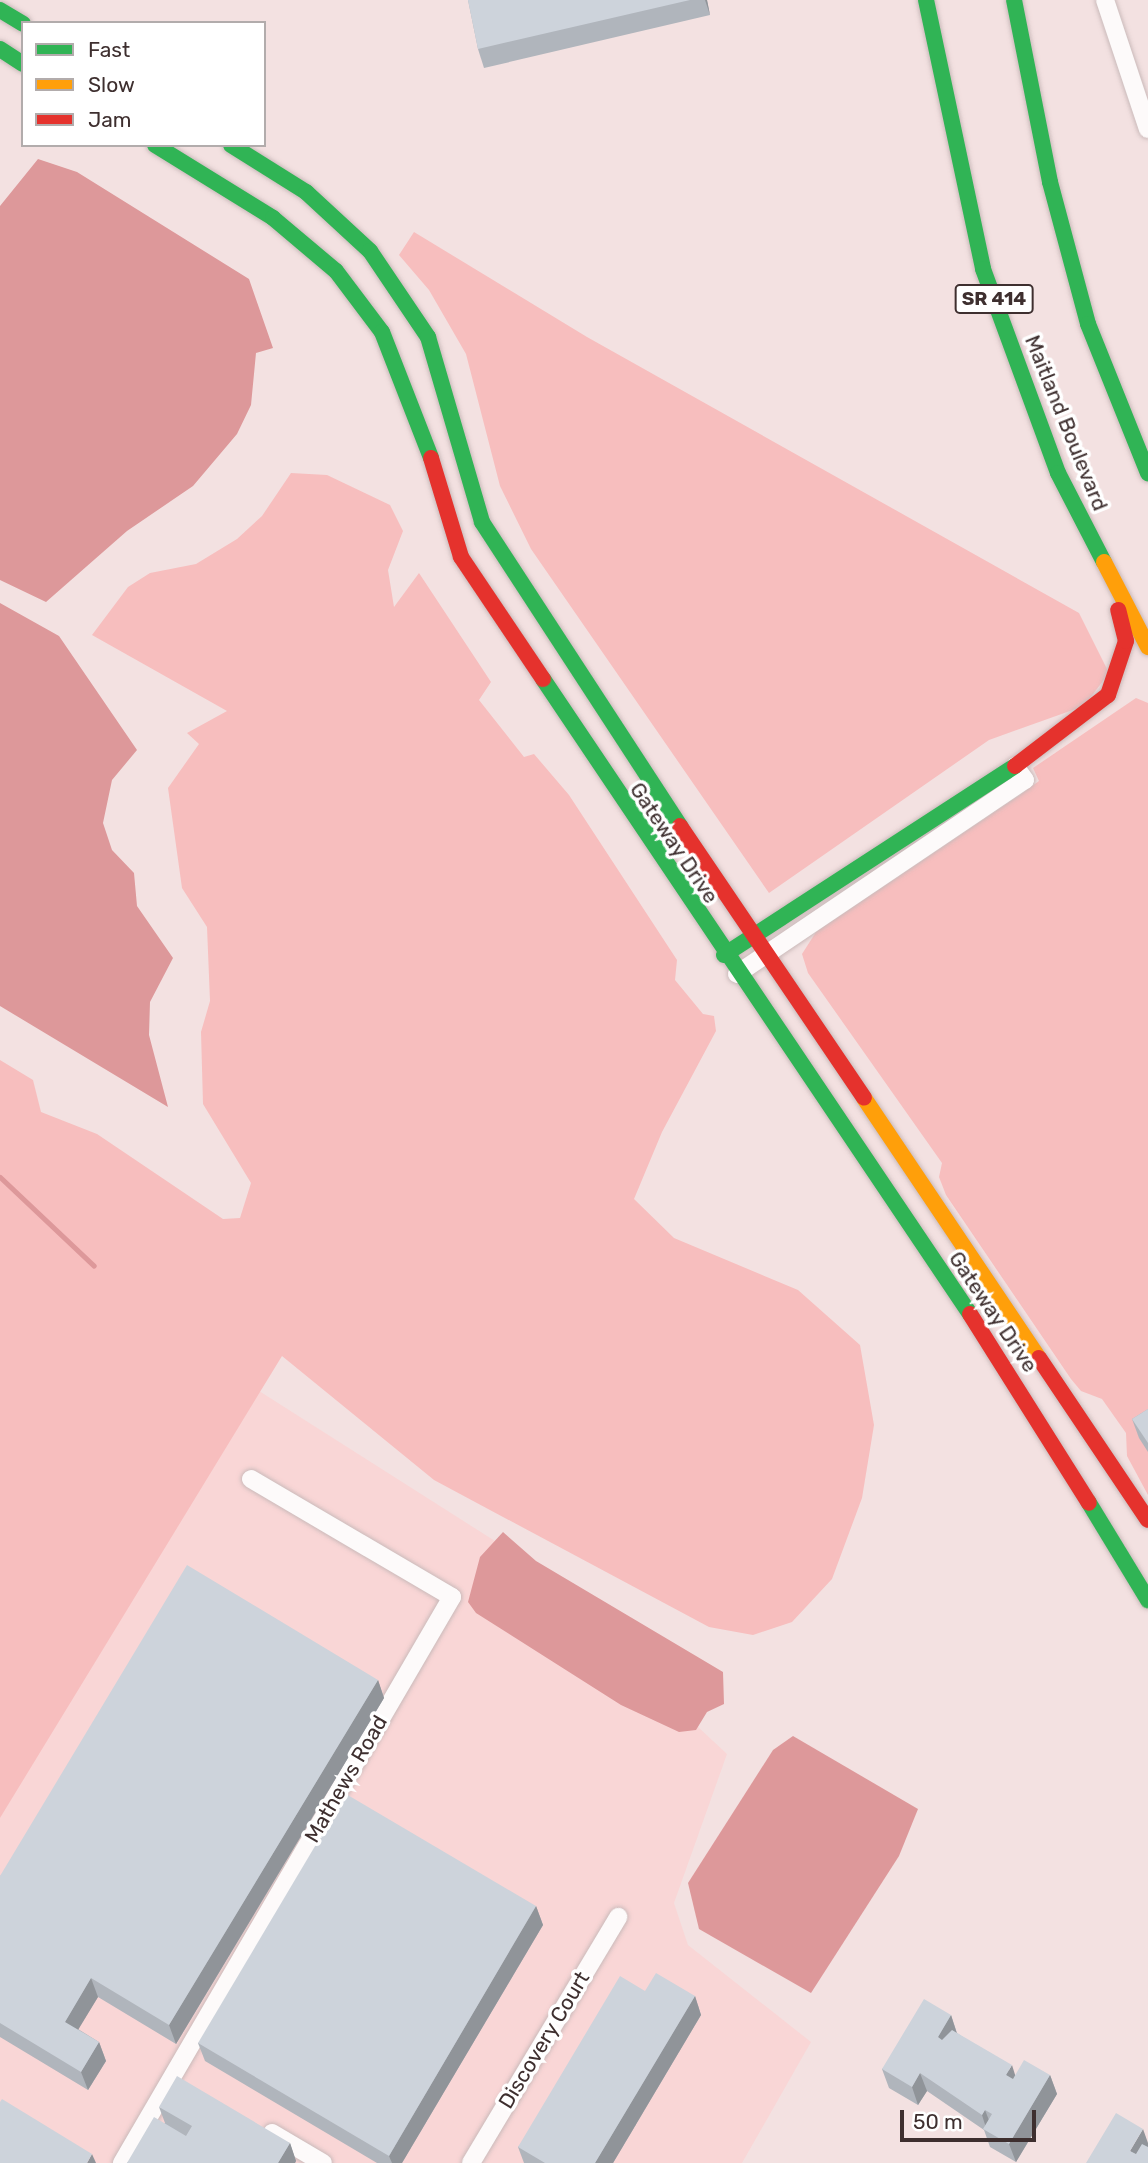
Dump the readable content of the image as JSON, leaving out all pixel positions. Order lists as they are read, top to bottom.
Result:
{
  "streets": {
    "main road": ["SR 414", "Maitland Boulevard", "Gateway Drive"],
    "street": ["Mathews Road", "Discovery Court"]
  },
  "legend": ["Fast", "Slow", "Jam"],
  "scale_bar": "50 m"
}
